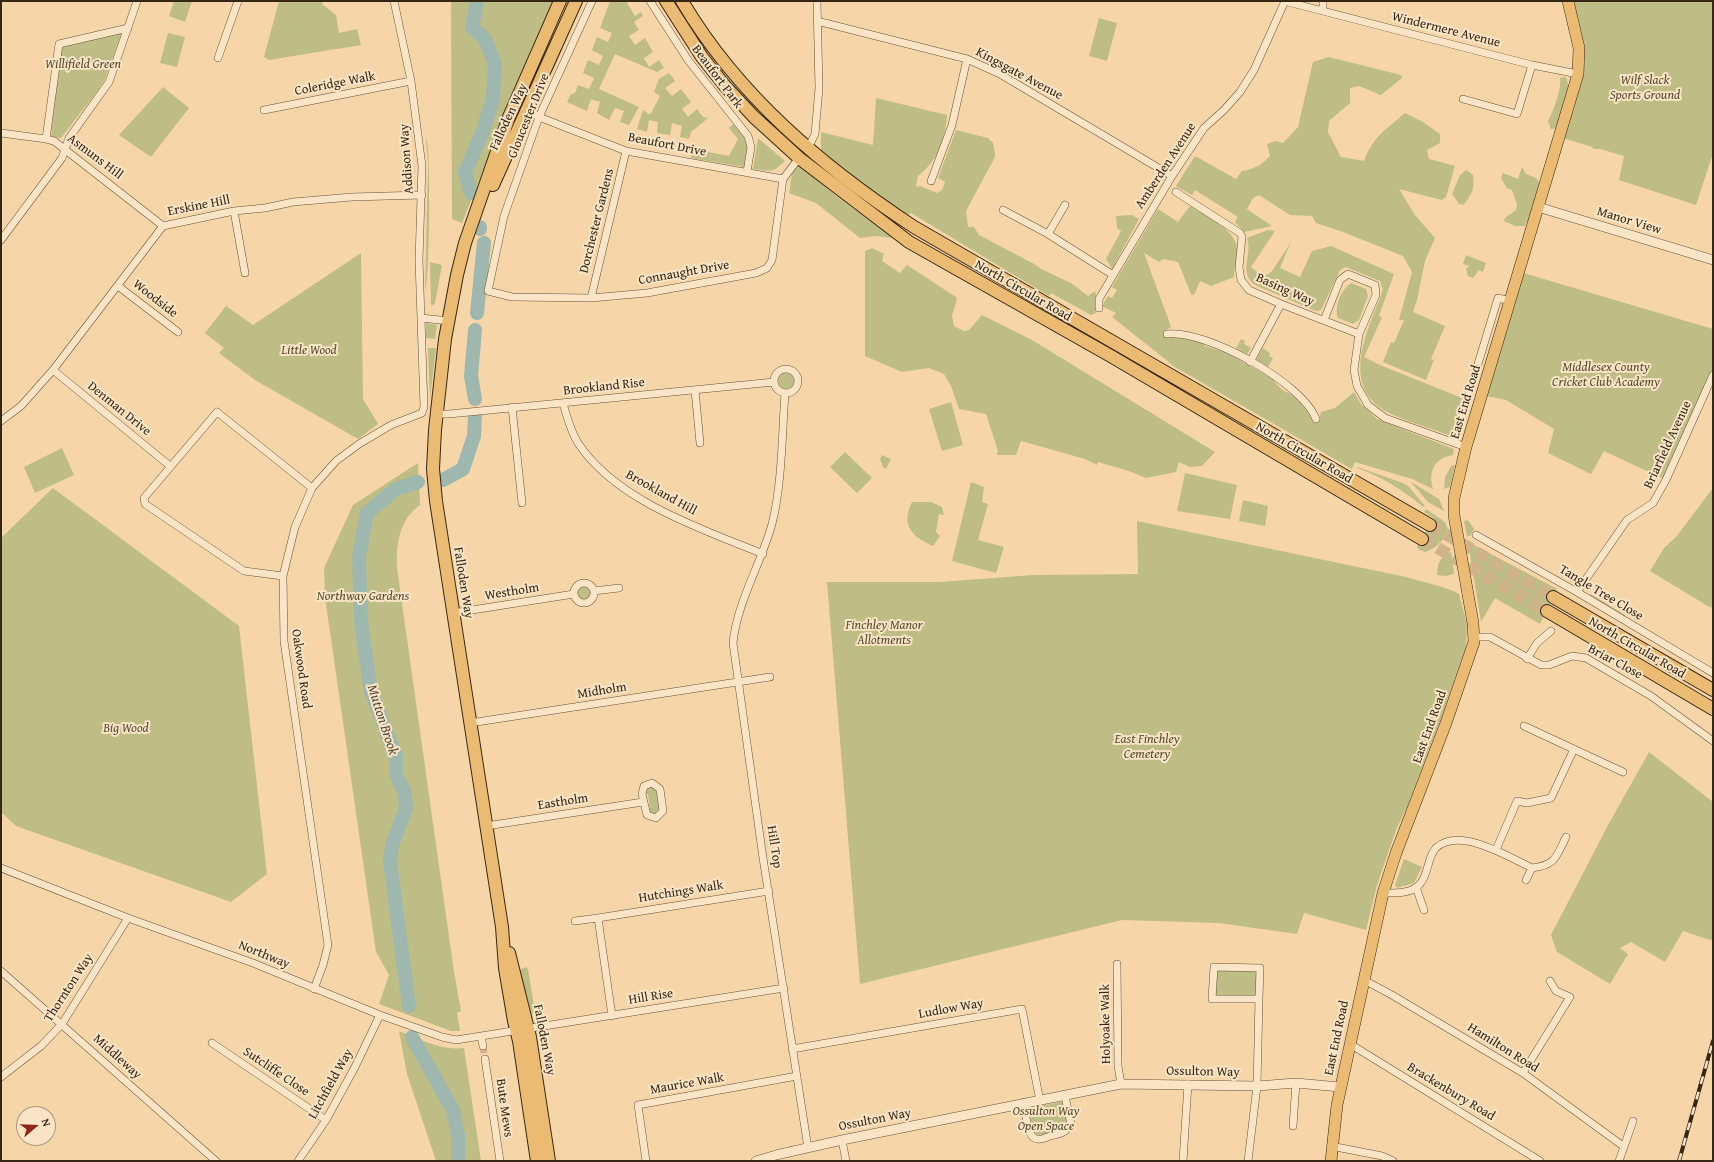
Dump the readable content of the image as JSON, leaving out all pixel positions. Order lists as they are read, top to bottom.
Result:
{
  "streets": {
    "highway": ["Falloden Way", "North Circular Road"],
    "main road": ["East End Road"],
    "street": [
      "Windermere Avenue",
      "Kingsgate Avenue",
      "Beaufort Park",
      "Coleridge Walk",
      "Gloucester Drive",
      "Beaufort Drive",
      "Asmuns Hill",
      "Addison Way",
      "Amberden Avenue",
      "Erskine Hill",
      "Dorchester Gardens",
      "Manor View",
      "Connaught Drive",
      "Basing Way",
      "Woodside",
      "Brookland Rise",
      "Denman Drive",
      "Briarfield Avenue",
      "Brookland Hill",
      "Westholm",
      "Tangle Tree Close",
      "Briar Close",
      "Oakwood Road",
      "Midholm",
      "Eastholm",
      "Hill Top",
      "Hutchings Walk",
      "Northway",
      "Thornton Way",
      "Hill Rise",
      "Ludlow Way",
      "Holyoake Walk",
      "Hamilton Road",
      "Middleway",
      "Sutcliffe Close",
      "Ossulton Way",
      "Litchfield Way",
      "Maurice Walk",
      "Brackenbury Road",
      "Bute Mews"
    ]
  },
  "crossings": [
    ["Windermere Avenue", "Amberden Avenue"],
    ["Windermere Avenue", "East End Road"],
    ["Kingsgate Avenue", "Amberden Avenue"],
    ["Beaufort Park", "Beaufort Drive"],
    ["Coleridge Walk", "Addison Way"],
    ["Gloucester Drive", "Beaufort Drive"],
    ["Gloucester Drive", "Connaught Drive"],
    ["Falloden Way", "Beaufort Drive"],
    ["Falloden Way", "Brookland Rise"],
    ["Falloden Way", "Westholm"],
    ["Falloden Way", "Midholm"],
    ["Falloden Way", "Eastholm"],
    ["Falloden Way", "Northway"],
    ["Falloden Way", "Hill Rise"],
    ["Beaufort Drive", "Dorchester Gardens"],
    ["Beaufort Drive", "Connaught Drive"],
    ["Asmuns Hill", "Erskine Hill"],
    ["Addison Way", "Erskine Hill"],
    ["Addison Way", "Oakwood Road"],
    ["Erskine Hill", "Woodside"],
    ["Erskine Hill", "Denman Drive"],
    ["Dorchester Gardens", "Connaught Drive"],
    ["Manor View", "East End Road"],
    ["Connaught Drive", "North Circular Road"],
    ["Basing Way", "East End Road"],
    ["Brookland Rise", "Brookland Hill"],
    ["East End Road", "Briar Close"],
    ["East End Road", "Hamilton Road"],
    ["East End Road", "Ossulton Way"],
    ["East End Road", "Brackenbury Road"],
    ["Briarfield Avenue", "Tangle Tree Close"],
    ["Brookland Hill", "Hill Top"],
    ["Oakwood Road", "Northway"],
    ["Midholm", "Hill Top"],
    ["Hill Top", "Hutchings Walk"],
    ["Hill Top", "Hill Rise"],
    ["Hill Top", "Ludlow Way"],
    ["Hill Top", "Ossulton Way"],
    ["Hill Top", "Maurice Walk"],
    ["Northway", "Thornton Way"],
    ["Northway", "Hill Rise"],
    ["Northway", "Litchfield Way"],
    ["Thornton Way", "Middleway"],
    ["Ludlow Way", "Ossulton Way"],
    ["Holyoake Walk", "Ossulton Way"],
    ["Sutcliffe Close", "Litchfield Way"]
  ],
  "water": ["Mutton Brook"],
  "parks": [
    "Willifield Green",
    "Wilf Slack Sports Ground",
    "Little Wood",
    "Middlesex County Cricket Club Academy",
    "Northway Gardens",
    "Finchley Manor Allotments",
    "Big Wood",
    "East Finchley Cemetery",
    "Ossulton Way Open Space"
  ],
  "north": "right"
}
